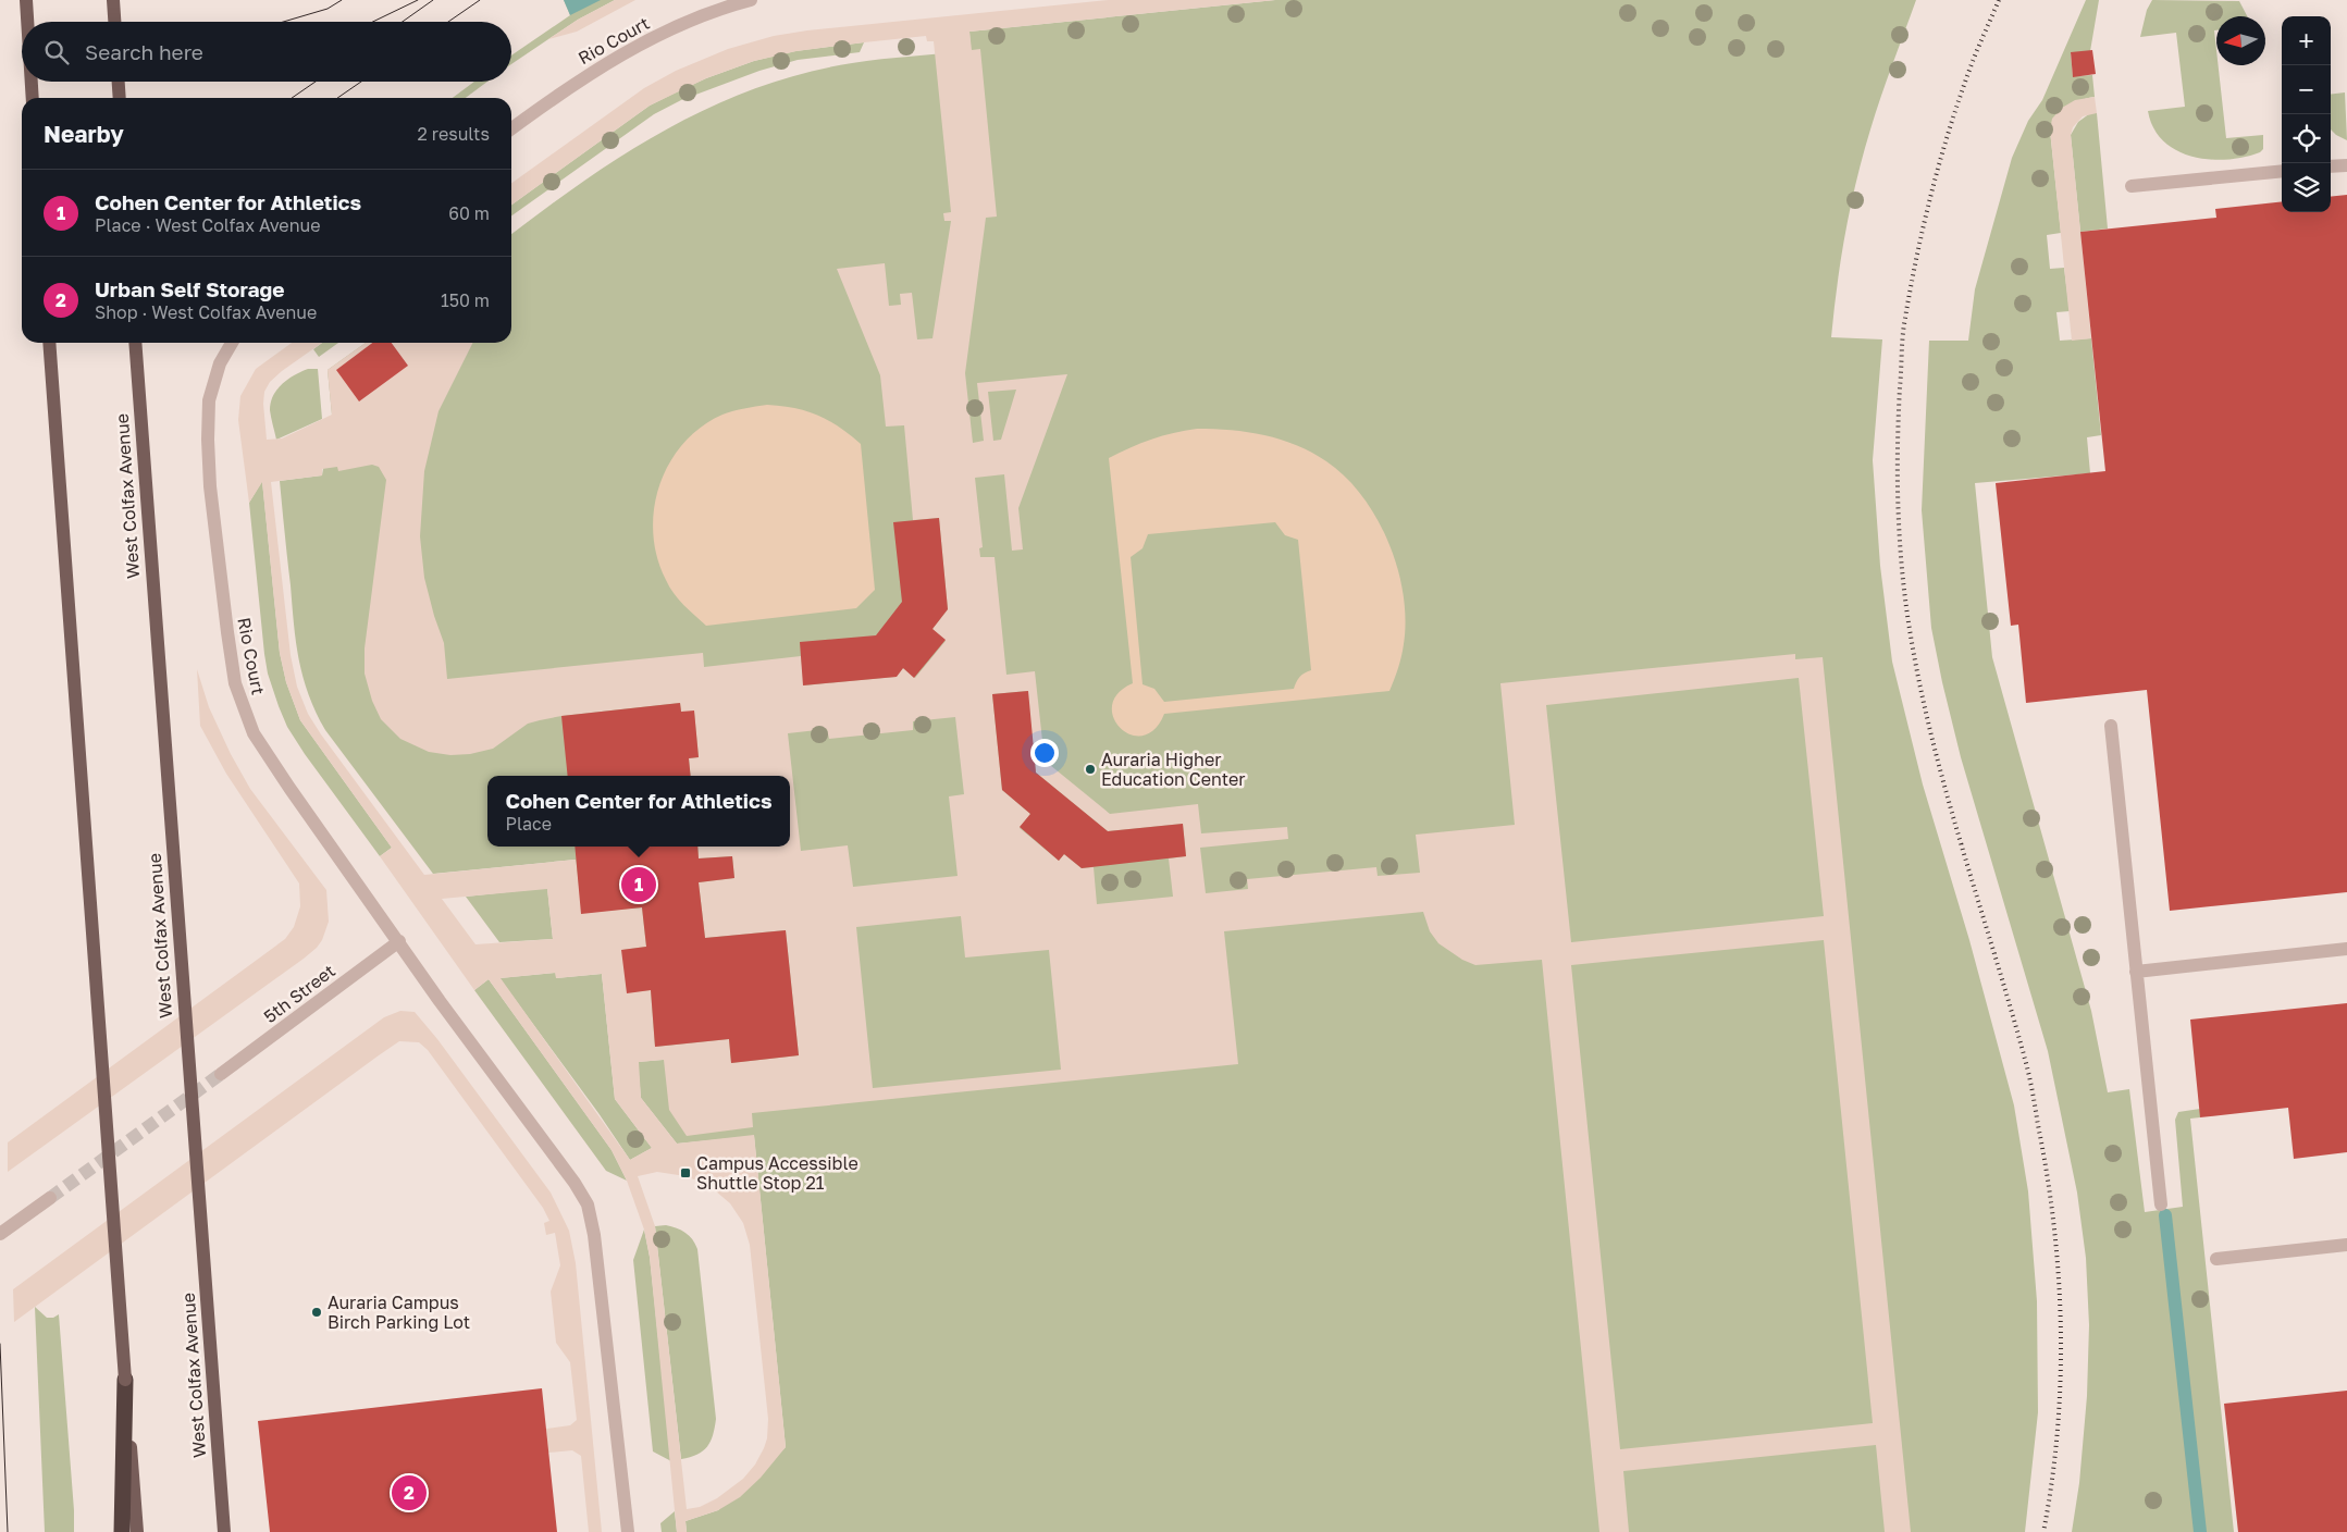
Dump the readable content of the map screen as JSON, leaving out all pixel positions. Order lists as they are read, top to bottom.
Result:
{
  "streets": {
    "main road": ["West Colfax Avenue"],
    "street": ["Rio Court", "5th Street"]
  },
  "crossings": [
    ["Rio Court", "5th Street"]
  ],
  "places": {
    "other": ["Auraria Higher Education Center", "Auraria Campus Birch Parking Lot"],
    "transit": ["Campus Accessible Shuttle Stop 21"]
  },
  "north": "left",
  "page": {
    "map_buttons": ["+", "−"],
    "search": "Search here",
    "heading": ["Nearby", "2 results"],
    "list": [
      {
        "mark": "1",
        "name": "Cohen Center for Athletics",
        "note": "Place · West Colfax Avenue",
        "value": "60 m"
      },
      {
        "mark": "2",
        "name": "Urban Self Storage",
        "note": "Shop · West Colfax Avenue",
        "value": "150 m"
      }
    ],
    "popup": ["Cohen Center for Athletics", "Place"],
    "pins": ["1", "2"]
  }
}
